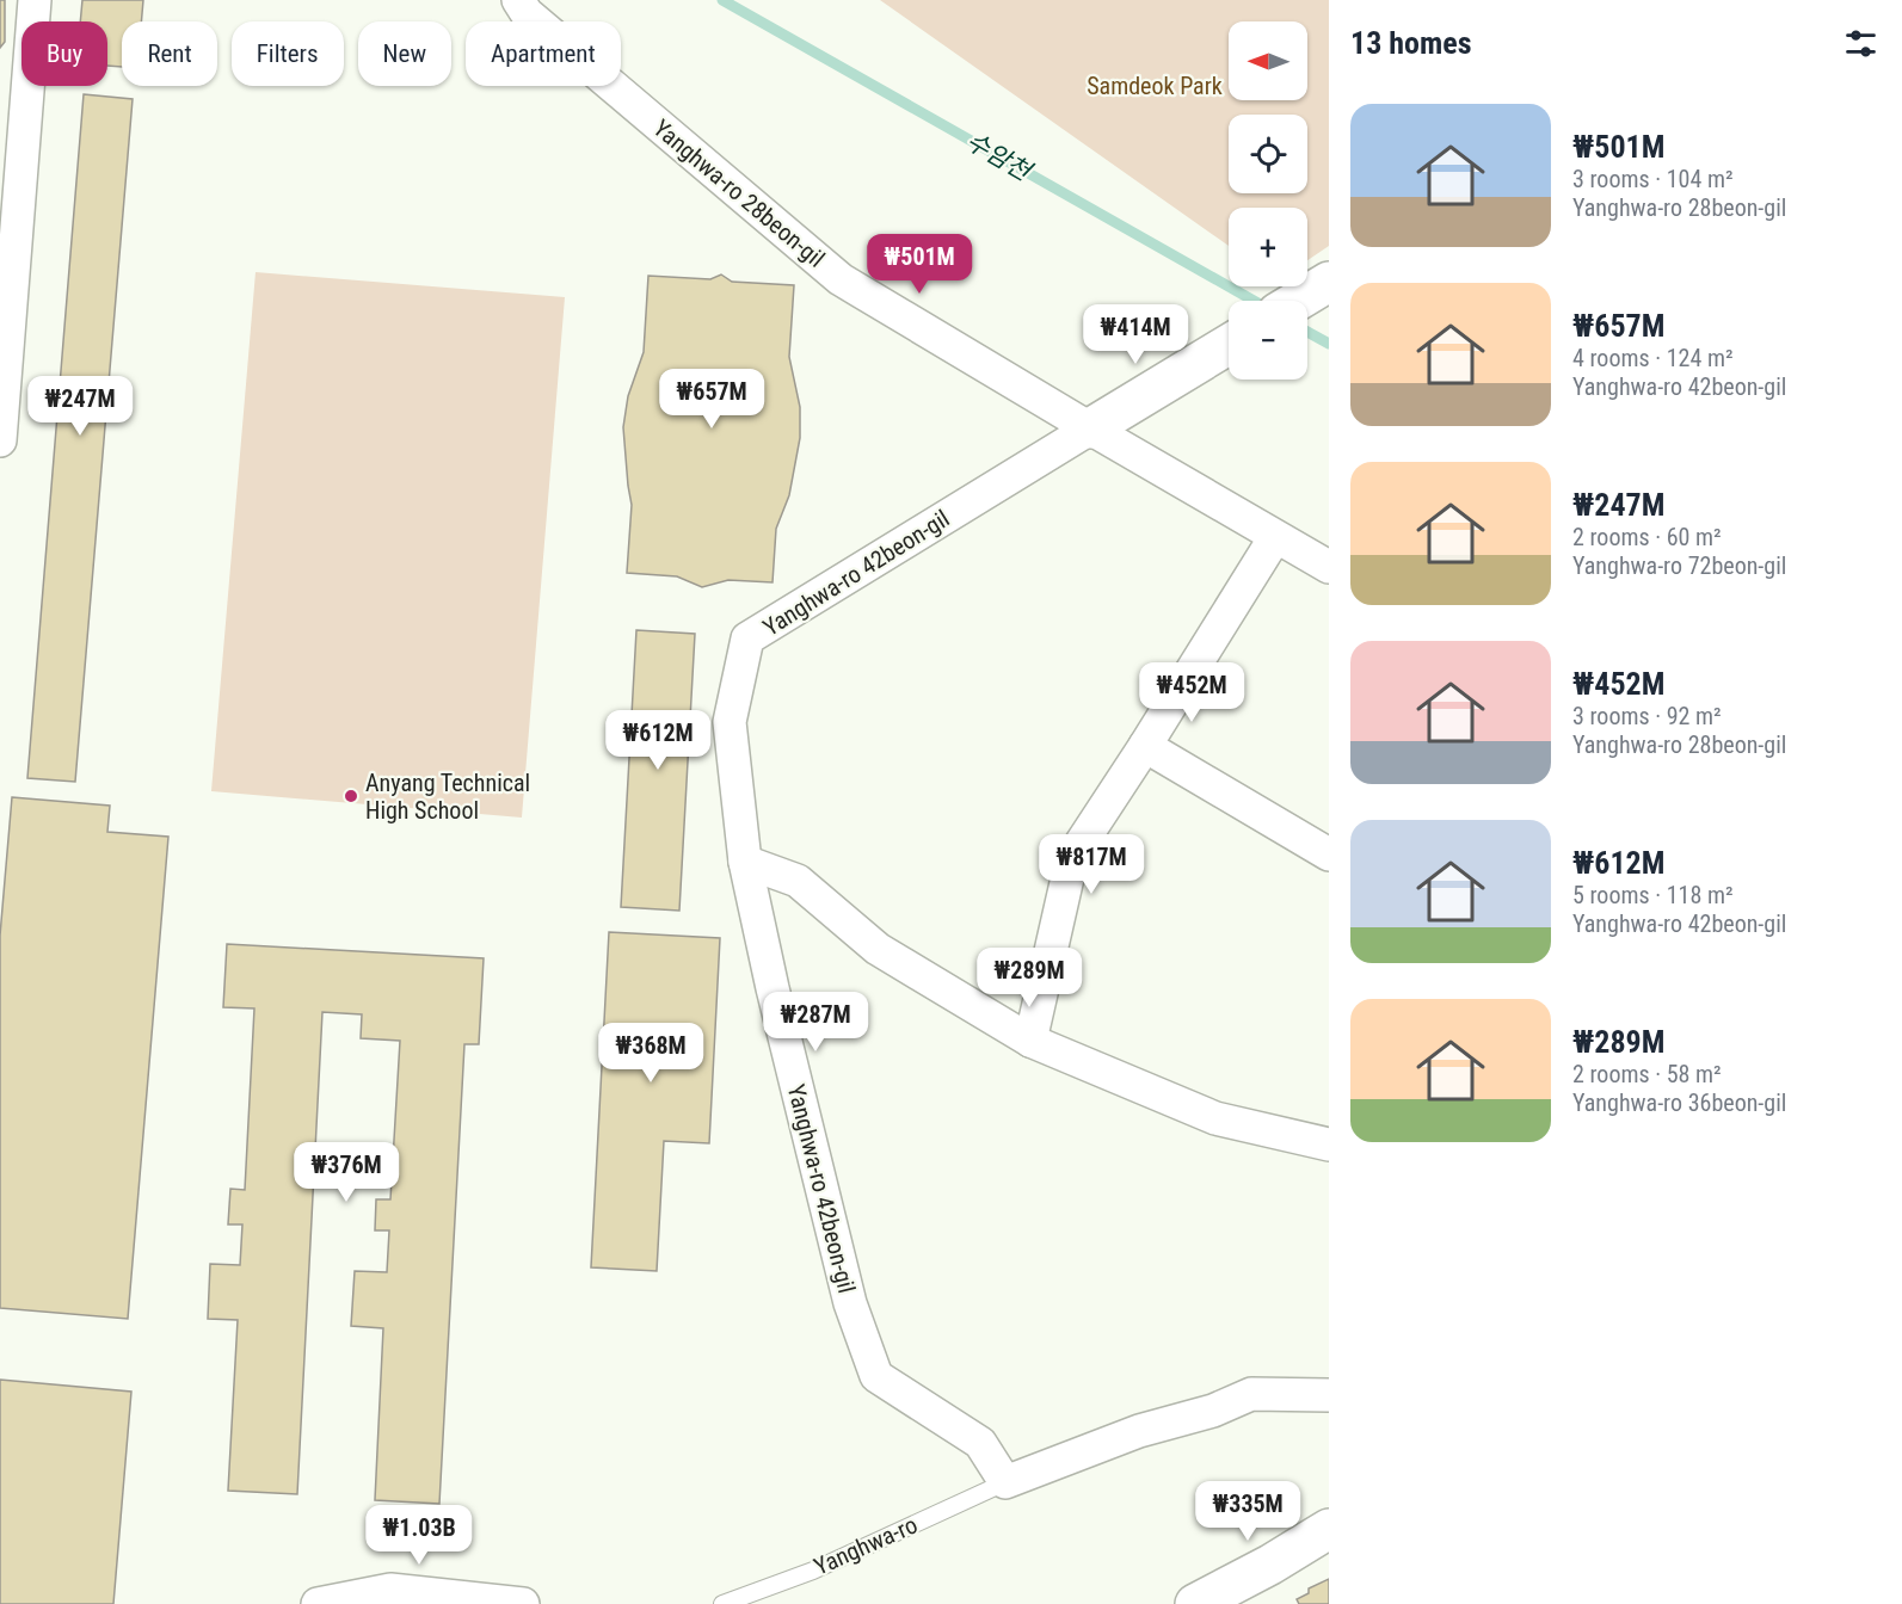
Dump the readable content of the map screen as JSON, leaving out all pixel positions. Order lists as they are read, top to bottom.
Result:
{
  "streets": {
    "street": ["Yanghwa-ro 28beon-gil", "Yanghwa-ro 42beon-gil"],
    "lane": ["Yanghwa-ro"]
  },
  "crossings": [
    ["Yanghwa-ro 28beon-gil", "Yanghwa-ro 42beon-gil"],
    ["Yanghwa-ro 42beon-gil", "Yanghwa-ro"]
  ],
  "water": ["수암천"],
  "parks": ["Samdeok Park"],
  "places": ["Anyang Technical High School"],
  "north": "left",
  "page": {
    "heading": "13 homes",
    "map_buttons": ["+", "−"],
    "chip": [
      "Buy",
      "Rent",
      "Filters",
      "New",
      "Apartment"
    ],
    "list": [
      {
        "name": "₩501M",
        "note": "3 rooms · 104 m² · Yanghwa-ro 28beon-gil"
      },
      {
        "name": "₩657M",
        "note": "4 rooms · 124 m² · Yanghwa-ro 42beon-gil"
      },
      {
        "name": "₩247M",
        "note": "2 rooms · 60 m² · Yanghwa-ro 72beon-gil"
      },
      {
        "name": "₩452M",
        "note": "3 rooms · 92 m² · Yanghwa-ro 28beon-gil"
      },
      {
        "name": "₩612M",
        "note": "5 rooms · 118 m² · Yanghwa-ro 42beon-gil"
      },
      {
        "name": "₩289M",
        "note": "2 rooms · 58 m² · Yanghwa-ro 36beon-gil"
      }
    ],
    "price": [
      "₩501M",
      "₩414M",
      "₩657M",
      "₩247M",
      "₩452M",
      "₩612M",
      "₩817M",
      "₩289M",
      "₩287M",
      "₩368M",
      "₩376M",
      "₩335M",
      "₩1.03B"
    ]
  }
}
